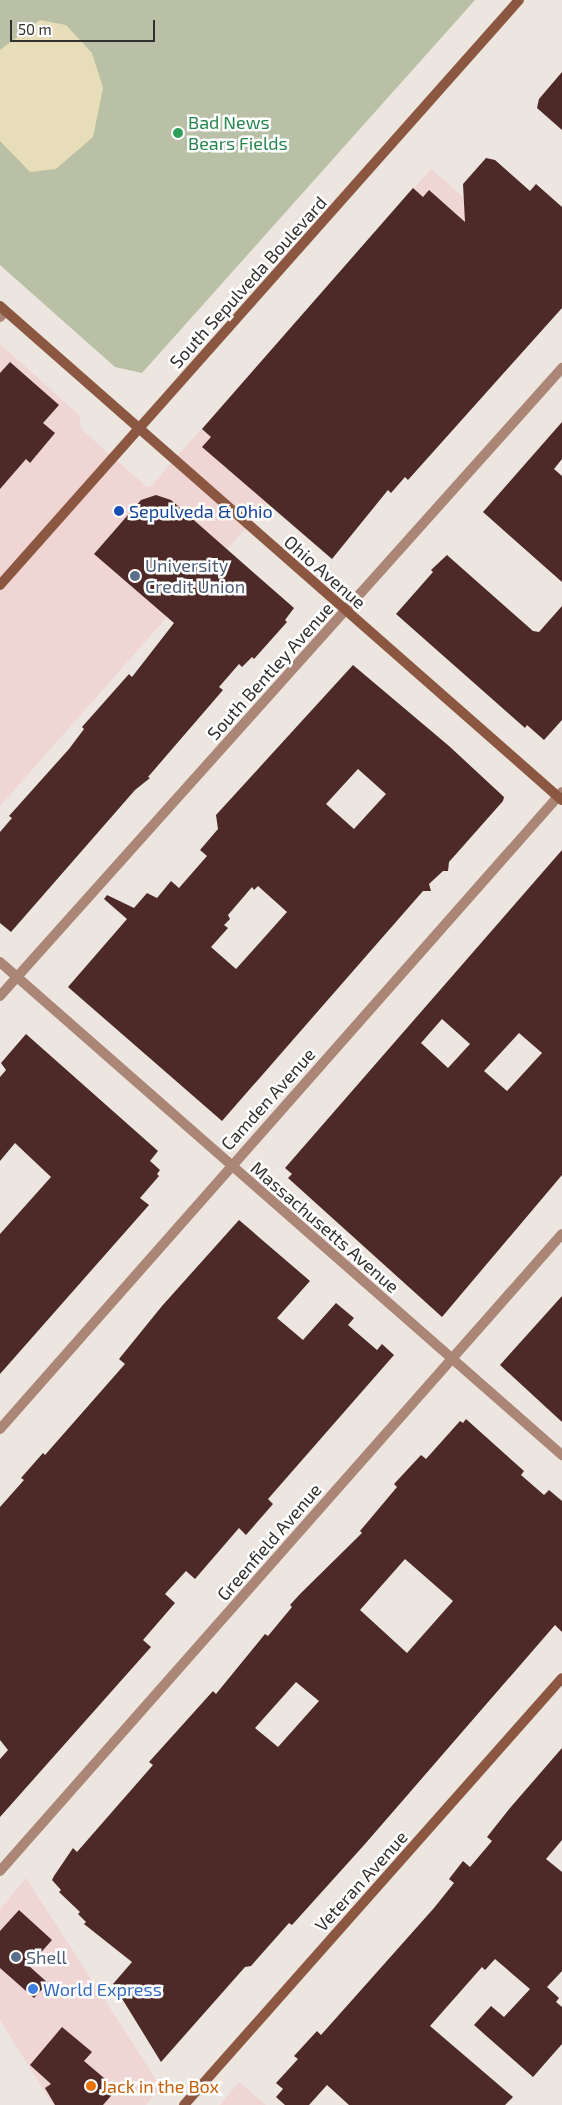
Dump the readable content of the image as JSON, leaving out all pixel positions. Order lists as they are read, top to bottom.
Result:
{
  "streets": {
    "street": [
      "South Sepulveda Boulevard",
      "Ohio Avenue",
      "South Bentley Avenue",
      "Camden Avenue",
      "Massachusetts Avenue",
      "Greenfield Avenue",
      "Veteran Avenue"
    ]
  },
  "crossings": [
    ["South Sepulveda Boulevard", "Ohio Avenue"],
    ["Ohio Avenue", "South Bentley Avenue"],
    ["Ohio Avenue", "Camden Avenue"],
    ["South Bentley Avenue", "Massachusetts Avenue"],
    ["Camden Avenue", "Massachusetts Avenue"],
    ["Massachusetts Avenue", "Greenfield Avenue"]
  ],
  "places": [
    "Bad News Bears Fields",
    "Sepulveda & Ohio",
    "University Credit Union",
    "Shell",
    "World Express",
    "Jack in the Box"
  ],
  "scale_bar": "50 m"
}
